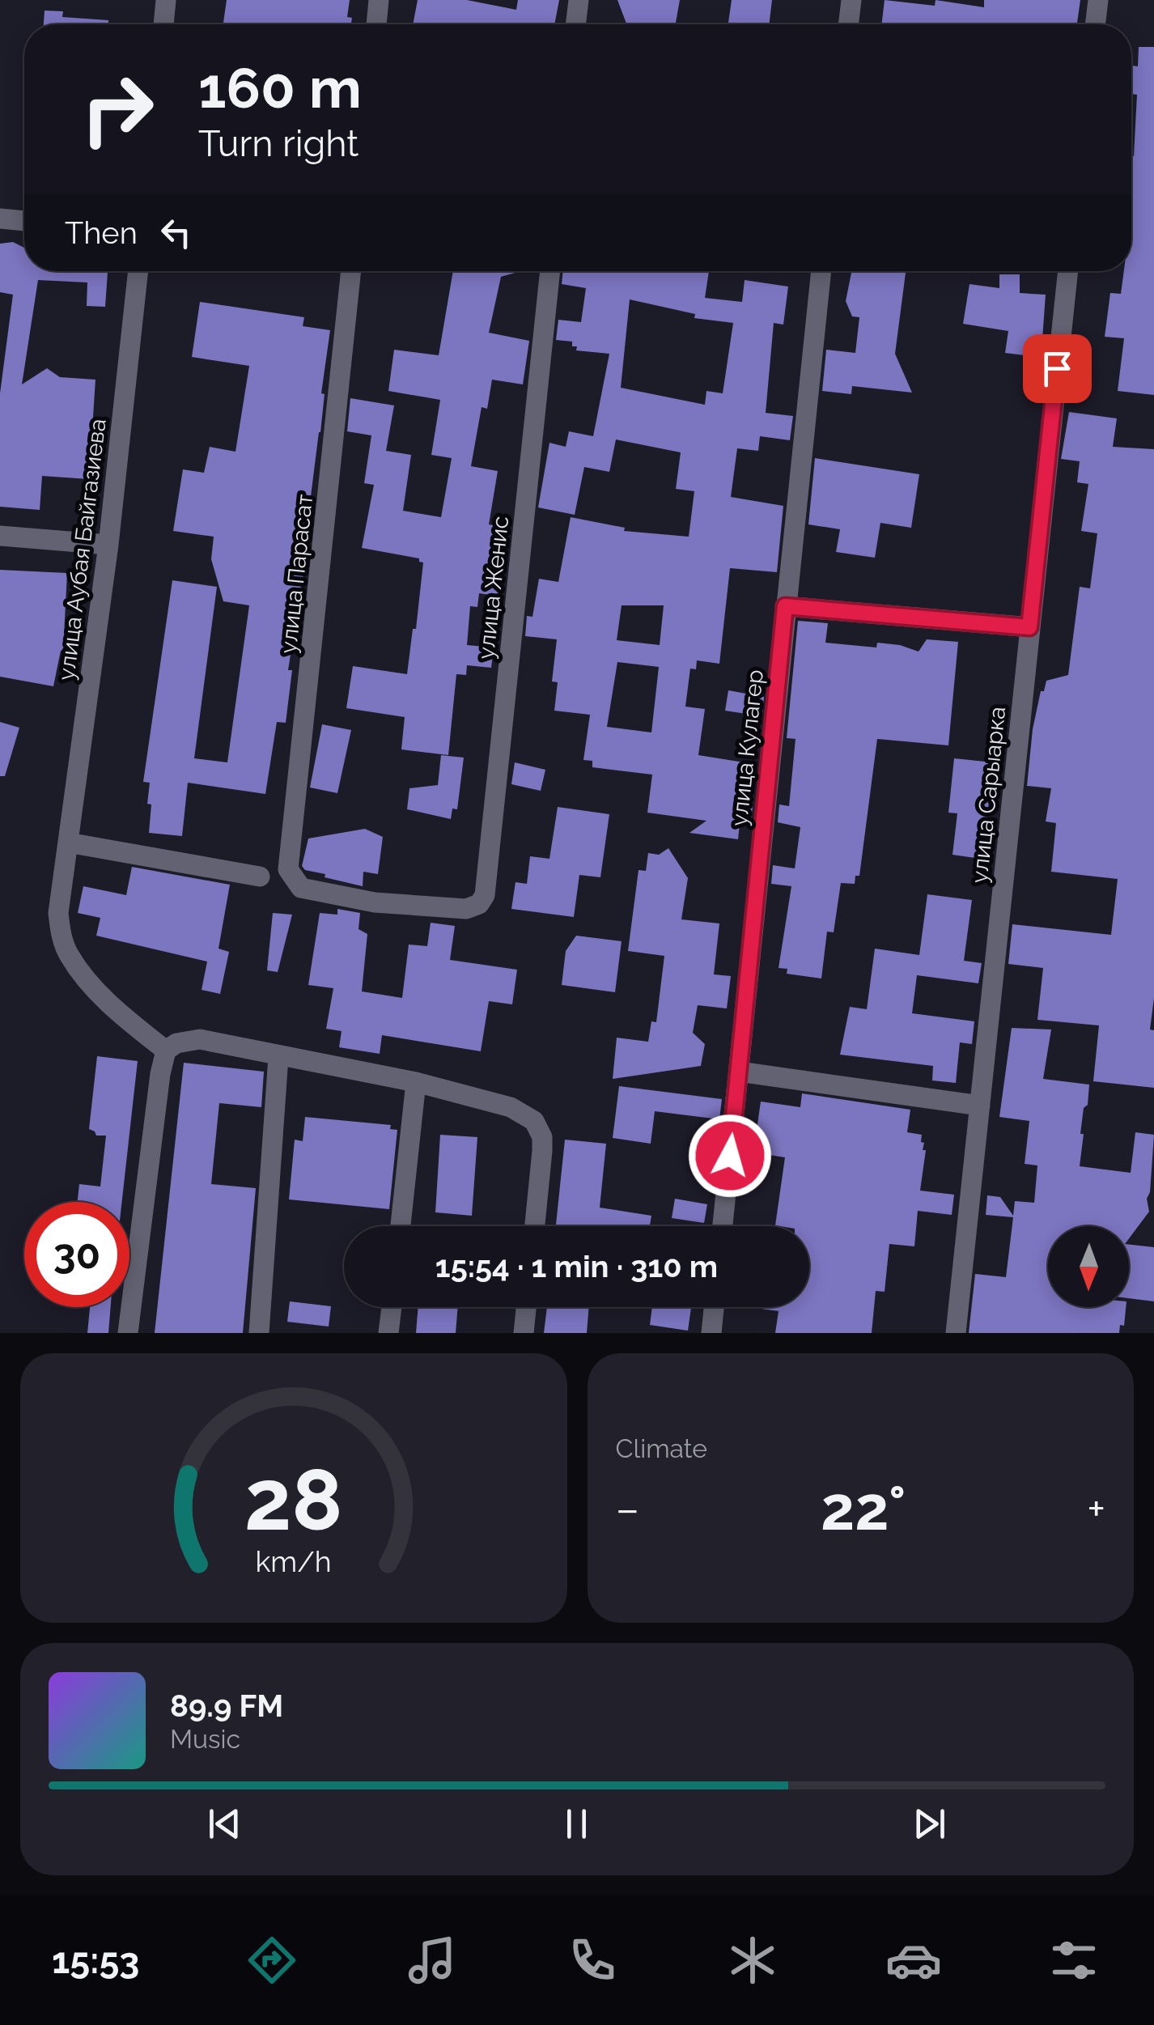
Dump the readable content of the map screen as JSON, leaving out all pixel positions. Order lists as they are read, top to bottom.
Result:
{
  "streets": {
    "street": [
      "улица Аубая Байгазиева",
      "улица Парасат",
      "улица Женис",
      "улица Кулагер",
      "улица Сарыарка"
    ]
  },
  "crossings": [
    ["улица Парасат", "улица Женис"]
  ],
  "north": "bottom",
  "page": {
    "turn": ["160 m", "Turn right"],
    "then": "Then",
    "limit": "30",
    "trip": "15:54 · 1 min · 310 m",
    "tile": "Climate",
    "heat": ["−", "22°", "+"],
    "song": ["89.9 FM", "Music"],
    "tabs": "15:53",
    "gauge": ["28", "km/h"]
  }
}
